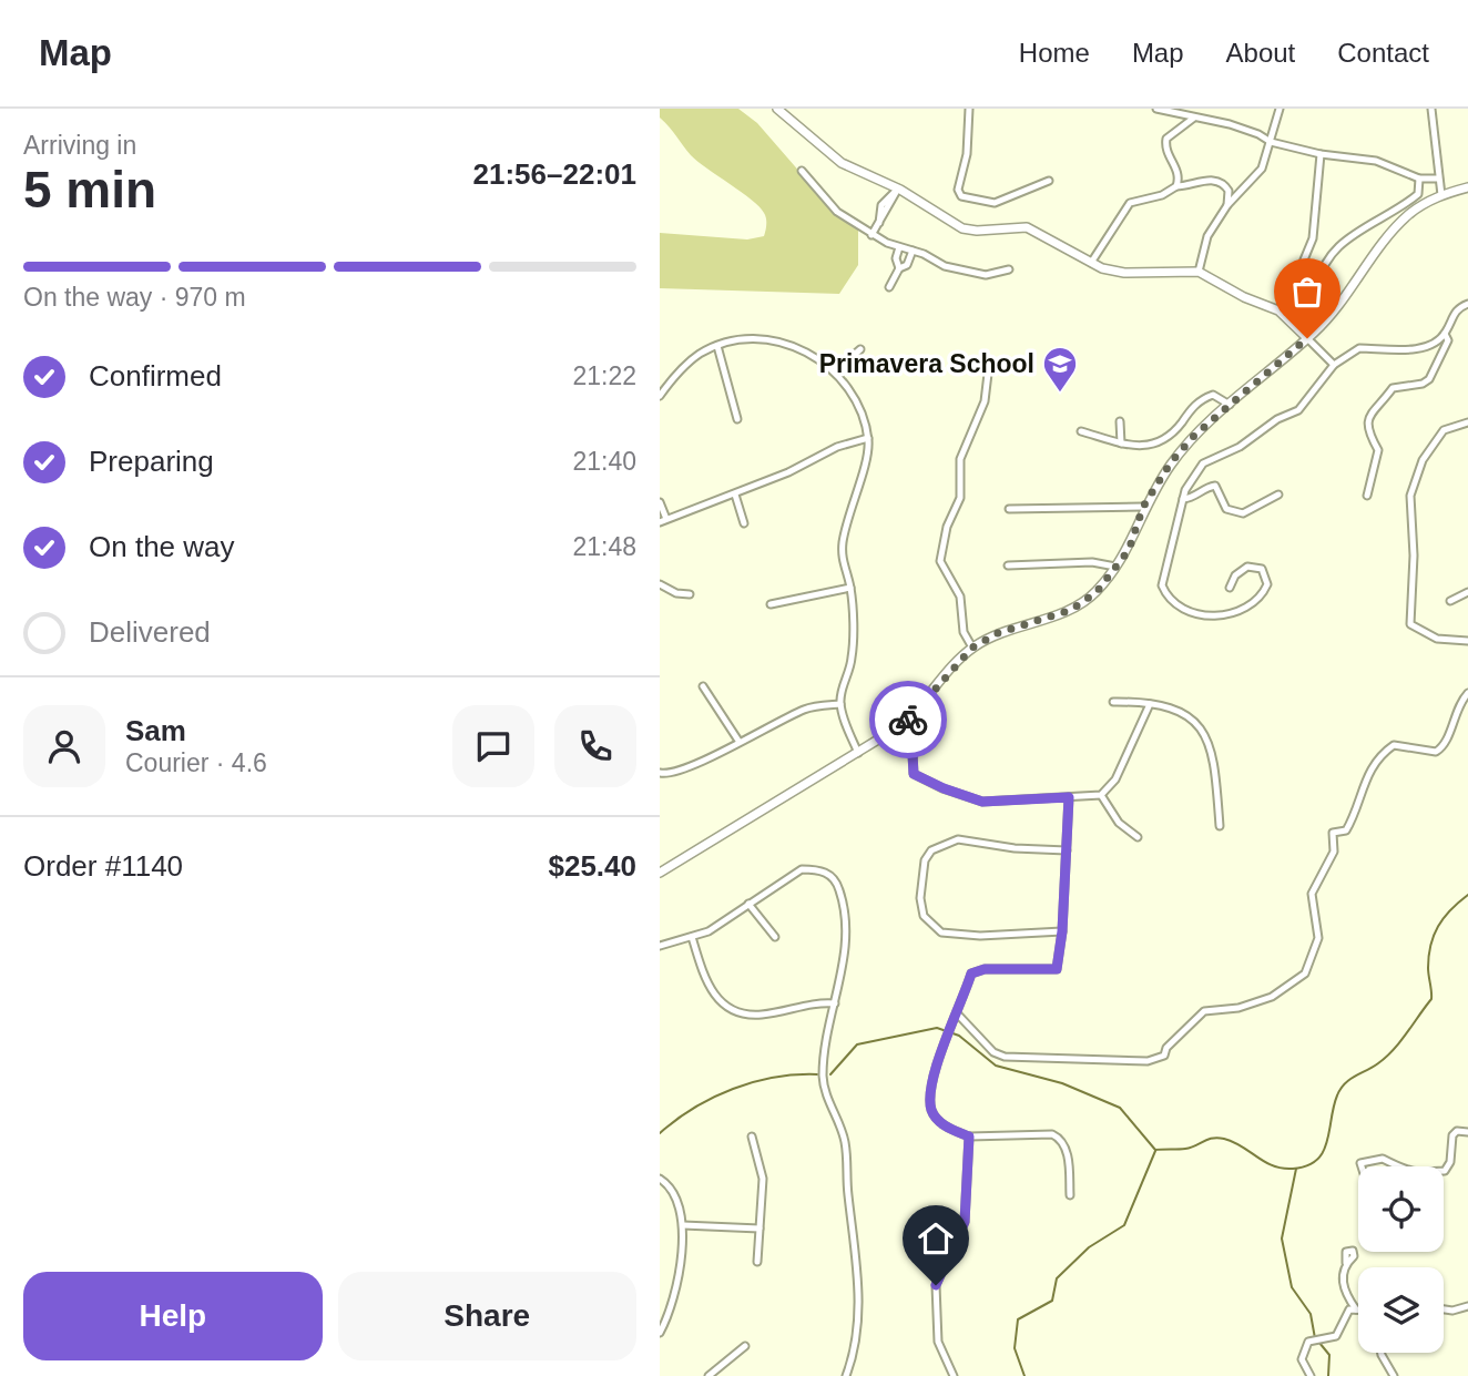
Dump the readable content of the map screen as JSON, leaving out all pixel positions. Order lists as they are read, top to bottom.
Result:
{
  "places": {
    "school or university": ["Primavera School"]
  },
  "page": {
    "header": "Map",
    "nav": [
      "Home",
      "Map",
      "About",
      "Contact"
    ],
    "heading": ["5 min", "Arriving in", "21:56–22:01"],
    "panel": [
      "Sam",
      "Courier · 4.6",
      "Order #1140",
      "$25.40"
    ],
    "bar": "On the way · 970 m",
    "list": [
      ["Confirmed", "21:22"],
      ["Preparing", "21:40"],
      ["On the way", "21:48"],
      "Delivered"
    ],
    "buttons": ["Help", "Share"]
  }
}
